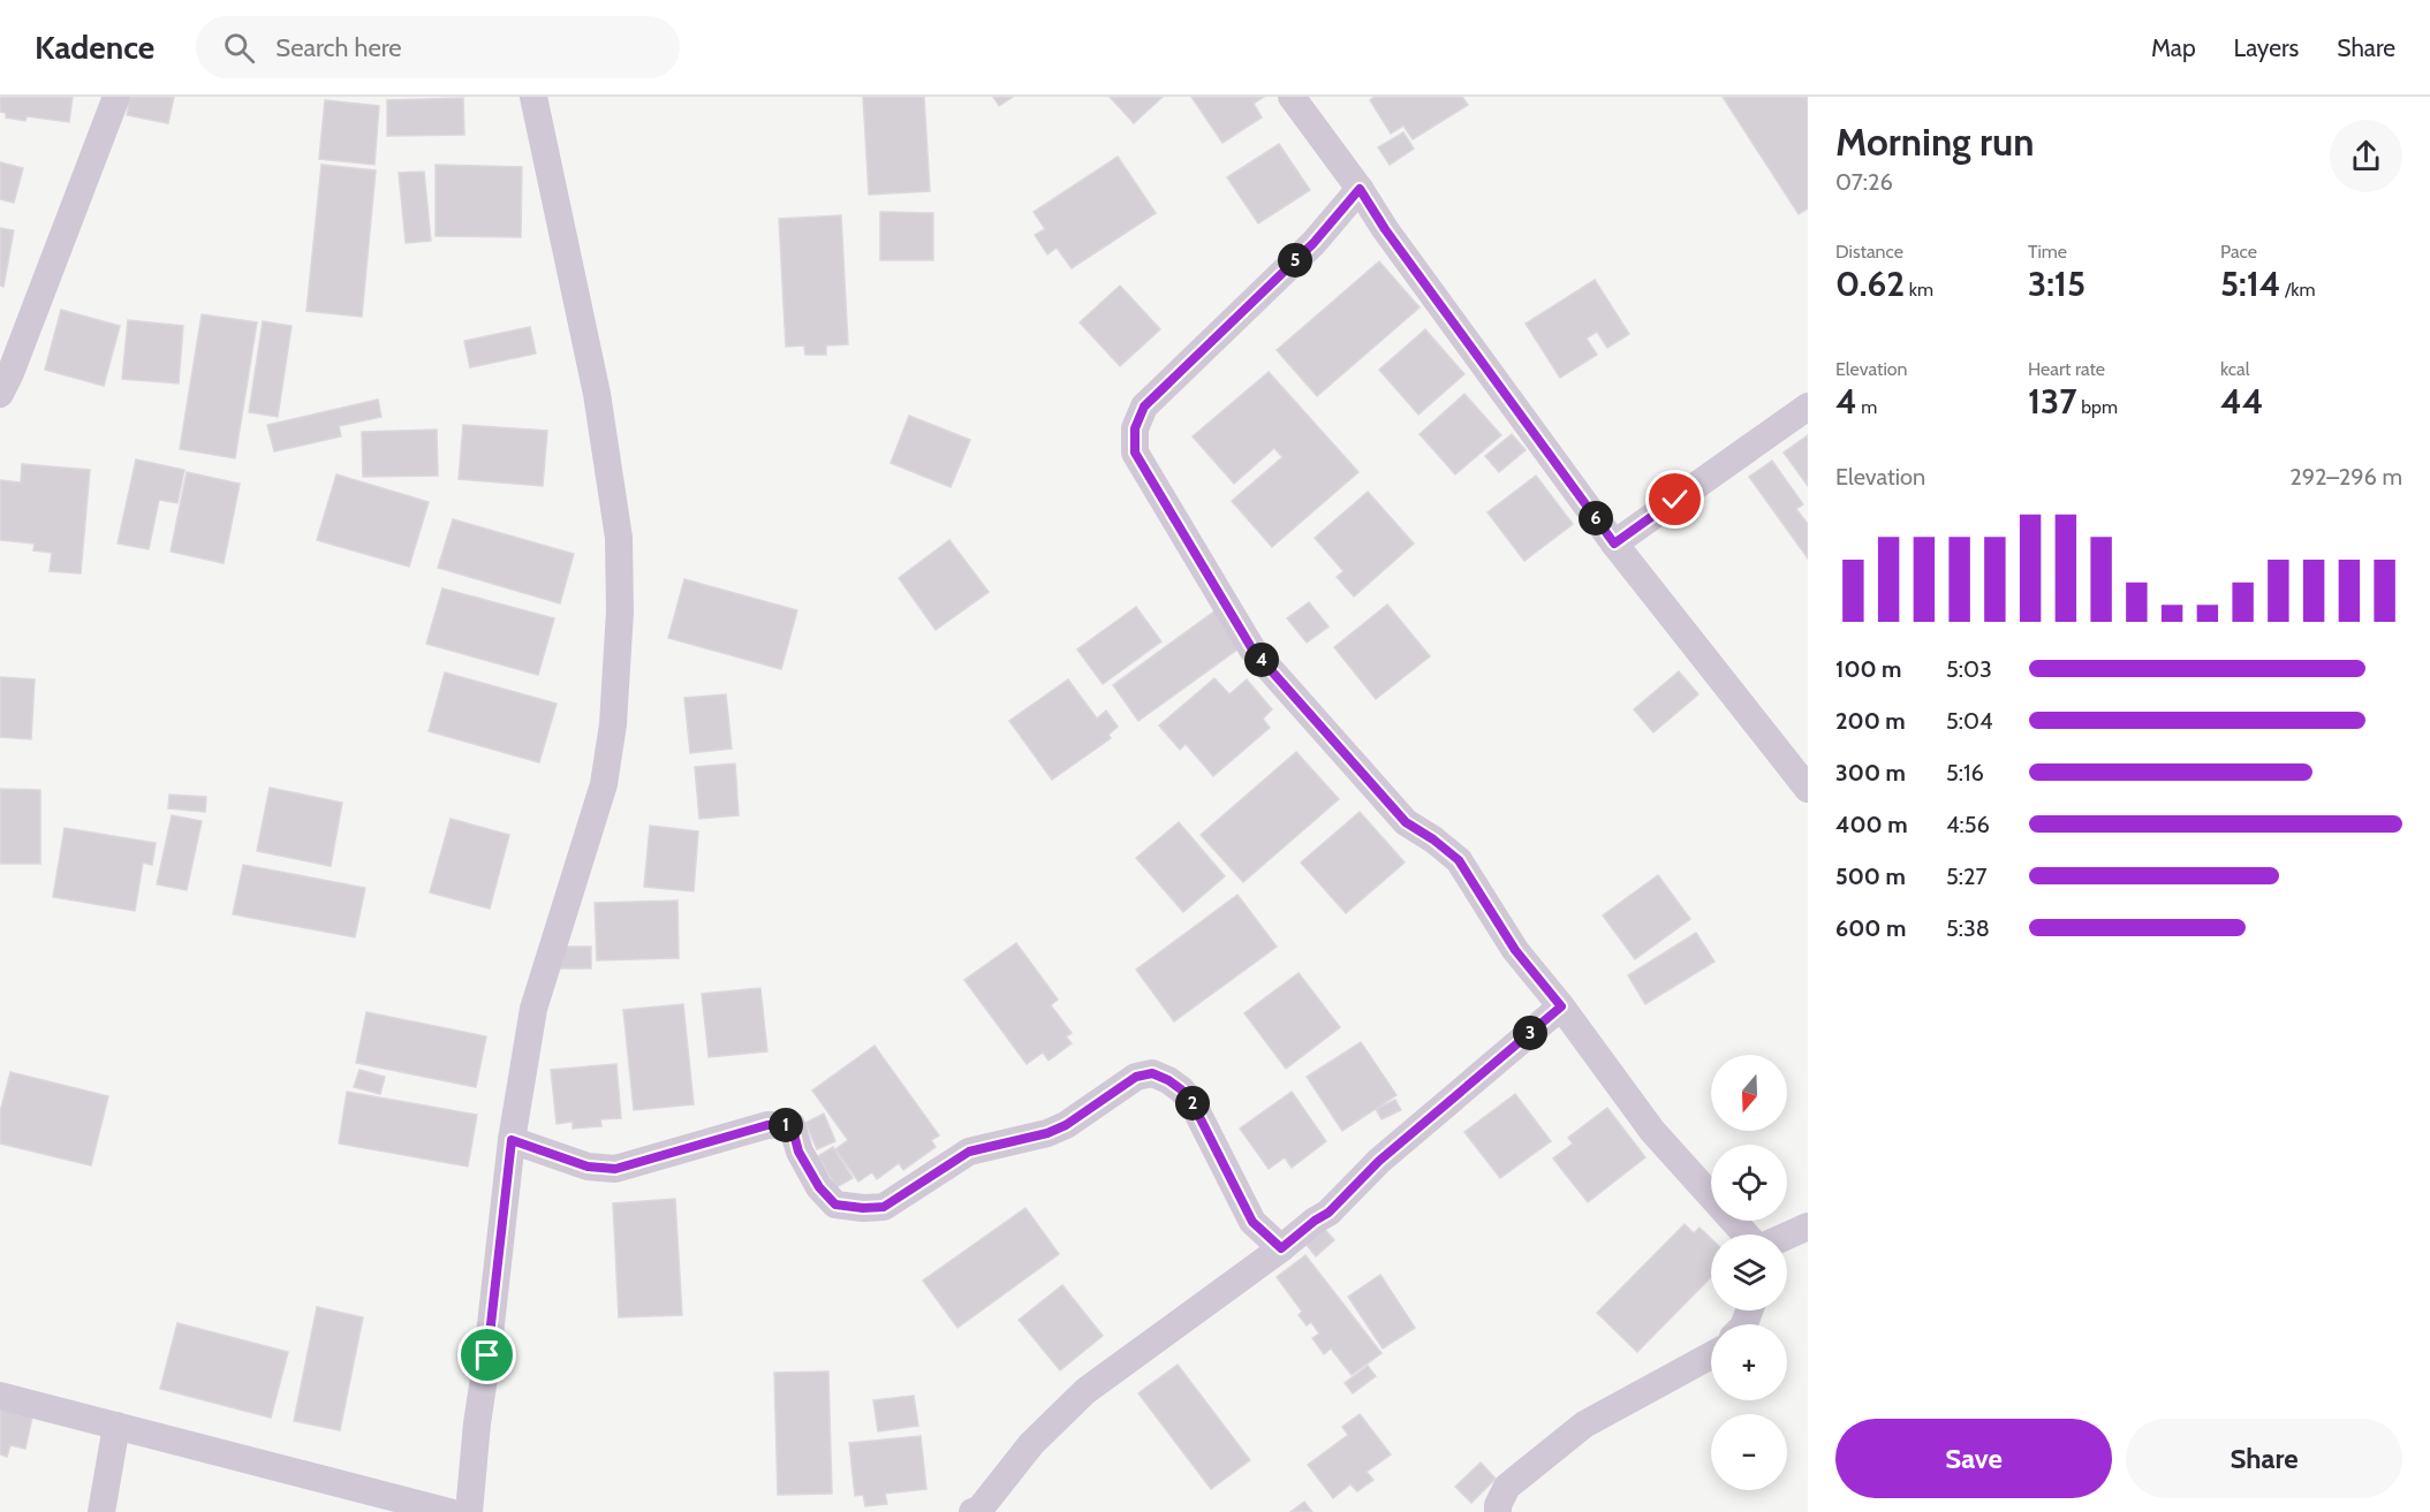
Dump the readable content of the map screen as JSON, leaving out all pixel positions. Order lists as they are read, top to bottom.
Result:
{
  "north": "bottom",
  "page": {
    "header": "Kadence",
    "search": "Search here",
    "nav": ["Map", "Layers", "Share"],
    "heading": ["Morning run", "07:26"],
    "stats": [
      ["Distance", "0.62 km"],
      ["Time", "3:15"],
      ["Pace", "5:14 /km"],
      ["Elevation", "4 m"],
      ["Heart rate", "137 bpm"],
      ["kcal", "44"]
    ],
    "pins": [
      "5",
      "6",
      "4",
      "3",
      "2",
      "1"
    ],
    "chart": ["Elevation", "292–296 m"],
    "list": [
      {
        "name": "100 m",
        "note": "5:03"
      },
      {
        "name": "200 m",
        "note": "5:04"
      },
      {
        "name": "300 m",
        "note": "5:16"
      },
      {
        "name": "400 m",
        "note": "4:56"
      },
      {
        "name": "500 m",
        "note": "5:27"
      },
      {
        "name": "600 m",
        "note": "5:38"
      }
    ],
    "map_buttons": ["+", "−"],
    "buttons": ["Save", "Share"]
  }
}
